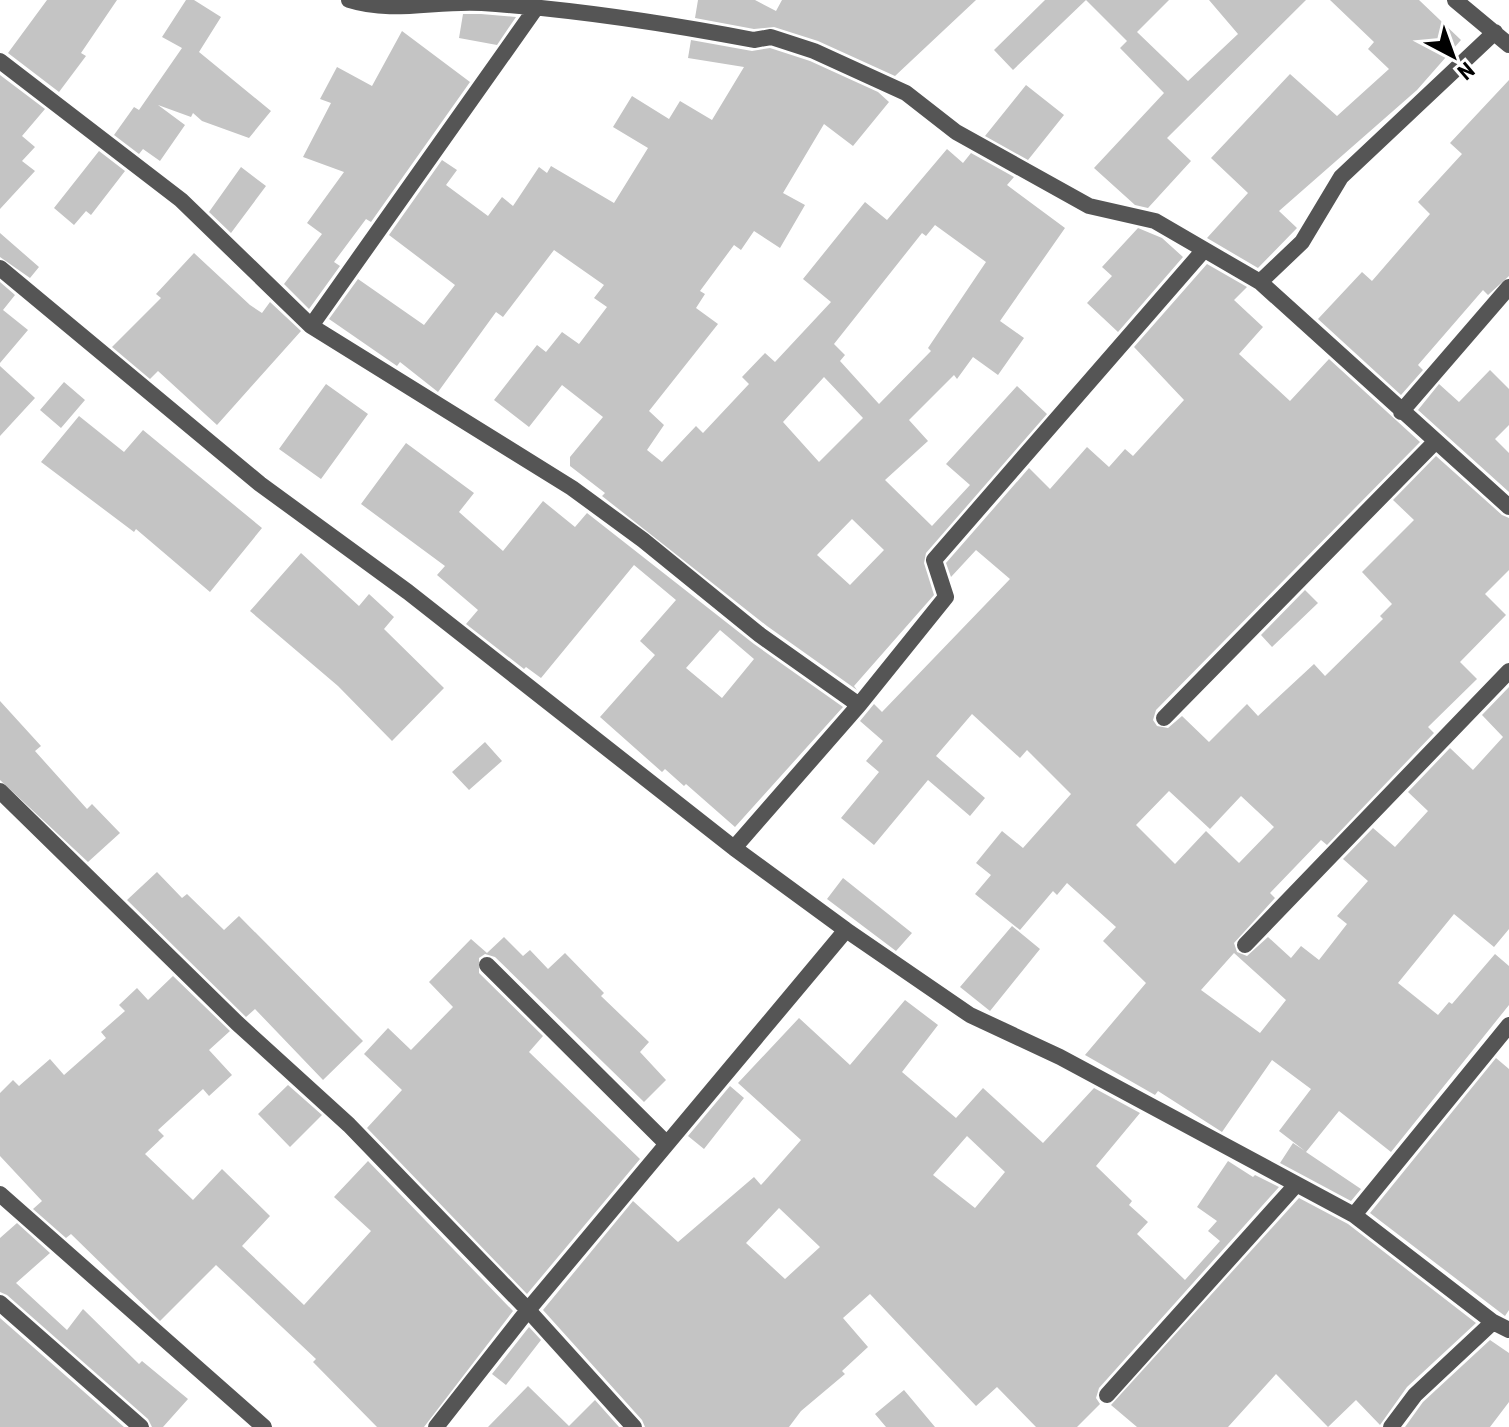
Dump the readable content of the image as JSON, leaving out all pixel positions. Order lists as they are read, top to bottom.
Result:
{
  "north": "bottom right"
}
